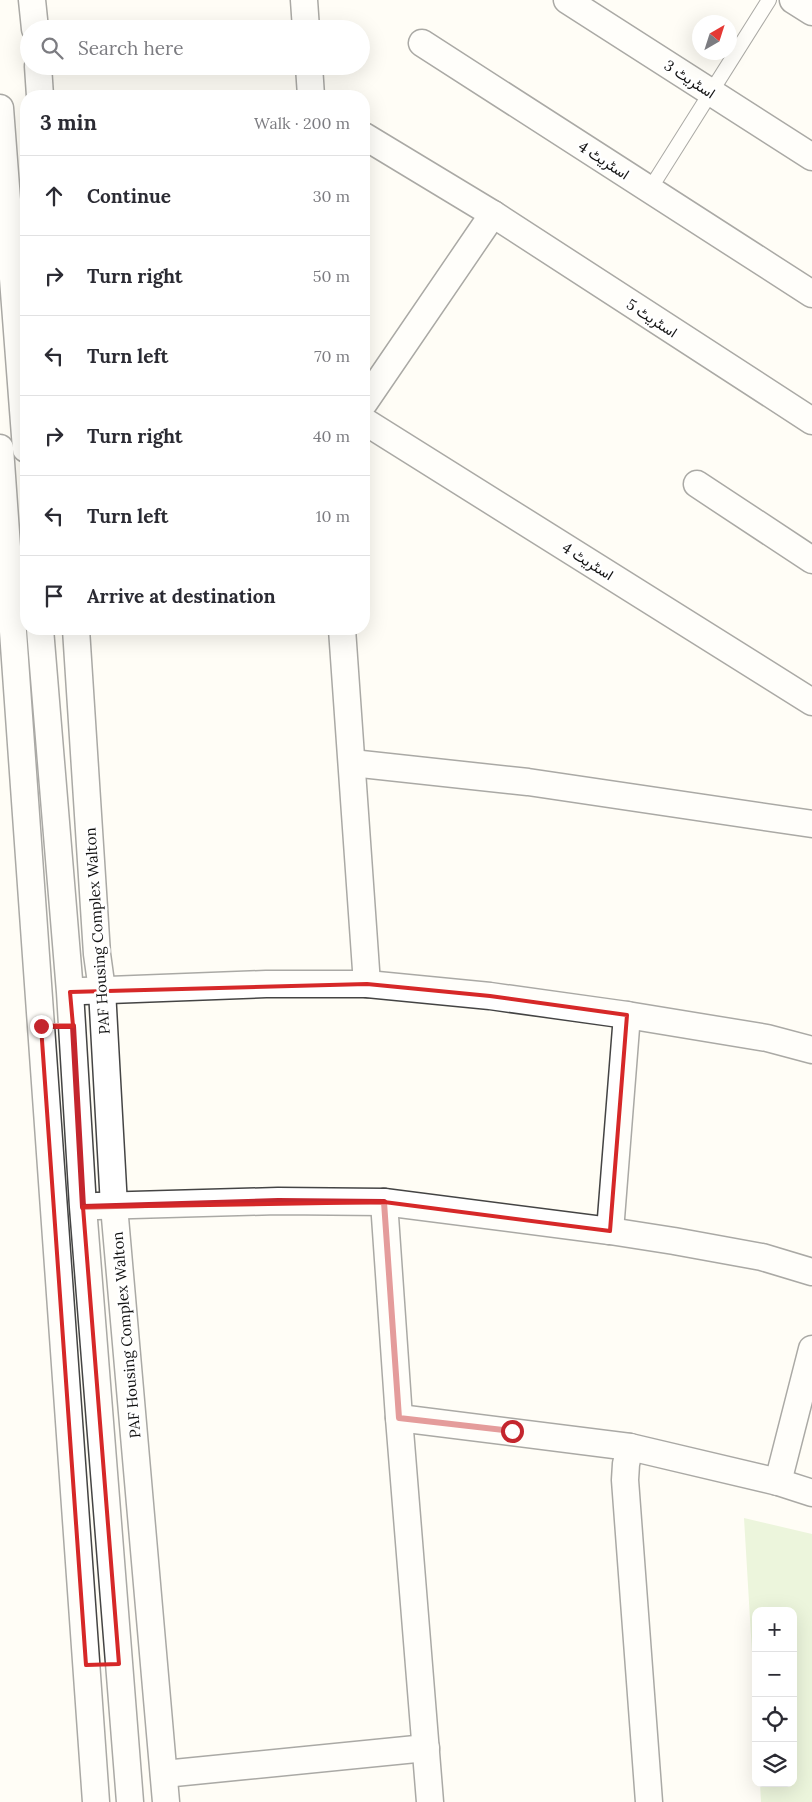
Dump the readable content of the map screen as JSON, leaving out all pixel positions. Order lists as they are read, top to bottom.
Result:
{
  "streets": {
    "street": [
      "اسٹریٹ 3",
      "اسٹریٹ 4",
      "اسٹریٹ 5",
      "PAF Housing Complex Walton"
    ]
  },
  "north": "top right",
  "page": {
    "search": "Search here",
    "heading": ["3 min", "Walk · 200 m"],
    "list": [
      ["Continue", "30 m"],
      ["Turn right", "50 m"],
      ["Turn left", "70 m"],
      ["Turn right", "40 m"],
      ["Turn left", "10 m"],
      "Arrive at destination"
    ],
    "map_buttons": ["+", "−"]
  }
}
